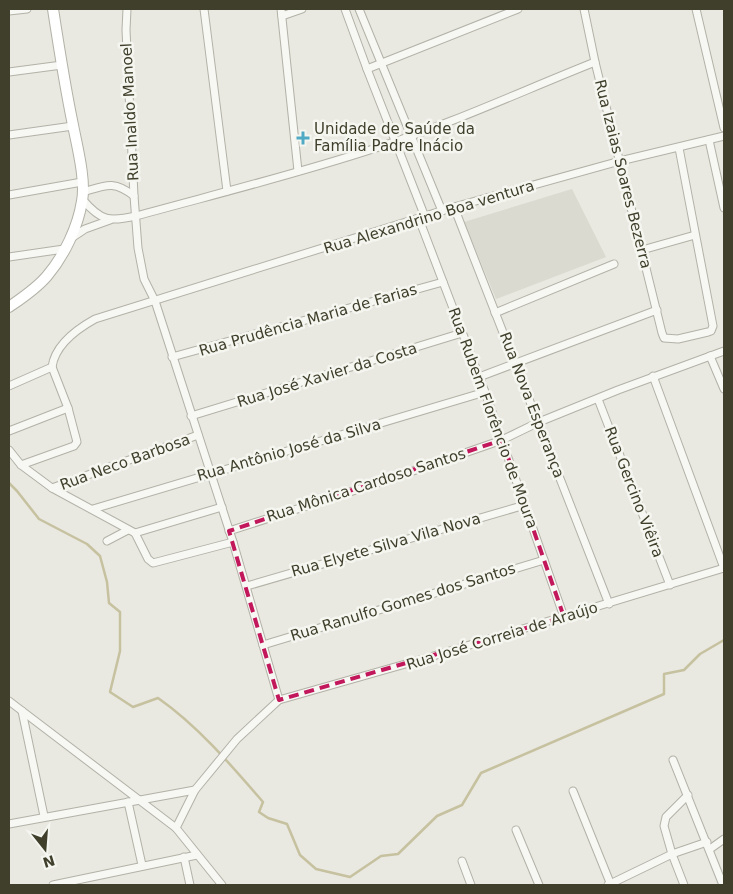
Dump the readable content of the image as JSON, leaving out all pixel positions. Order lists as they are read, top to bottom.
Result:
{
  "streets": {
    "street": [
      "Rua Inaldo Manoel",
      "Rua Izaias Soares Bezerra",
      "Rua Alexandrino Boa ventura",
      "Rua Prudência Maria de Farias",
      "Rua José Xavier da Costa",
      "Rua Nova Esperança",
      "Rua Rubem Florêncio de Moura",
      "Rua Antônio José da Silva",
      "Rua Neco Barbosa",
      "Rua Mônica Cardoso Santos",
      "Rua Gercino Viêira",
      "Rua Elyete Silva Vila Nova",
      "Rua Ranulfo Gomes dos Santos",
      "Rua José Correia de Araújo"
    ]
  },
  "crossings": [
    ["Rua Inaldo Manoel", "Rua Alexandrino Boa ventura"],
    ["Rua Inaldo Manoel", "Rua Prudência Maria de Farias"],
    ["Rua Inaldo Manoel", "Rua José Xavier da Costa"],
    ["Rua Inaldo Manoel", "Rua Antônio José da Silva"],
    ["Rua Inaldo Manoel", "Rua Neco Barbosa"],
    ["Rua Inaldo Manoel", "Rua Mônica Cardoso Santos"],
    ["Rua Inaldo Manoel", "Rua Elyete Silva Vila Nova"],
    ["Rua Inaldo Manoel", "Rua Ranulfo Gomes dos Santos"],
    ["Rua Inaldo Manoel", "Rua José Correia de Araújo"],
    ["Rua Izaias Soares Bezerra", "Rua Alexandrino Boa ventura"],
    ["Rua Alexandrino Boa ventura", "Rua Nova Esperança"],
    ["Rua Alexandrino Boa ventura", "Rua Rubem Florêncio de Moura"],
    ["Rua Prudência Maria de Farias", "Rua Rubem Florêncio de Moura"],
    ["Rua José Xavier da Costa", "Rua Rubem Florêncio de Moura"],
    ["Rua Nova Esperança", "Rua Mônica Cardoso Santos"],
    ["Rua Nova Esperança", "Rua José Correia de Araújo"],
    ["Rua Rubem Florêncio de Moura", "Rua Antônio José da Silva"],
    ["Rua Rubem Florêncio de Moura", "Rua Mônica Cardoso Santos"],
    ["Rua Rubem Florêncio de Moura", "Rua Elyete Silva Vila Nova"],
    ["Rua Rubem Florêncio de Moura", "Rua Ranulfo Gomes dos Santos"],
    ["Rua Rubem Florêncio de Moura", "Rua José Correia de Araújo"],
    ["Rua Mônica Cardoso Santos", "Rua Gercino Viêira"],
    ["Rua Gercino Viêira", "Rua José Correia de Araújo"]
  ],
  "places": {
    "health": ["Unidade de Saúde da Família Padre Inácio"]
  },
  "north": "bottom"
}
